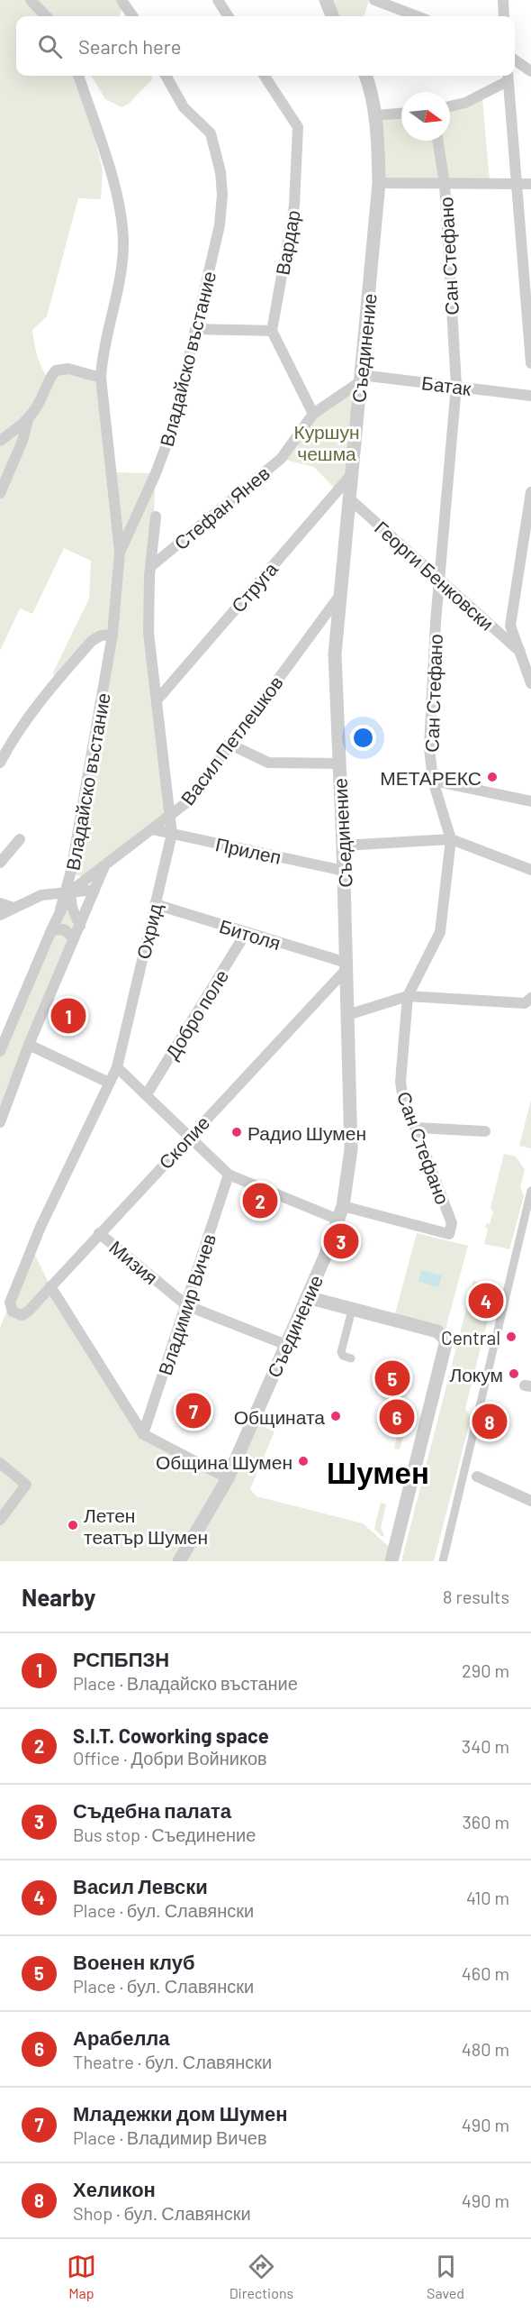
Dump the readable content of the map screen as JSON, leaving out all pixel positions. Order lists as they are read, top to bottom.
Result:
{
  "streets": {
    "street": [
      "Вардар",
      "Сан Стефано",
      "Съединение",
      "Владайско въстание",
      "Батак",
      "Стефан Янев",
      "Георги Бенковски",
      "Струга",
      "Васил Петлешков",
      "Прилеп",
      "Охрид",
      "Битоля",
      "Добро поле",
      "Скопие",
      "Мизия",
      "Владимир Вичев"
    ]
  },
  "crossings": [
    ["Сан Стефано", "Съединение"],
    ["Сан Стефано", "Батак"],
    ["Сан Стефано", "Георги Бенковски"],
    ["Съединение", "Батак"],
    ["Съединение", "Стефан Янев"],
    ["Съединение", "Георги Бенковски"],
    ["Съединение", "Струга"],
    ["Съединение", "Васил Петлешков"],
    ["Съединение", "Прилеп"],
    ["Съединение", "Битоля"],
    ["Съединение", "Скопие"],
    ["Съединение", "Мизия"],
    ["Владайско въстание", "Васил Петлешков"],
    ["Батак", "Стефан Янев"],
    ["Стефан Янев", "Охрид"],
    ["Струга", "Охрид"],
    ["Васил Петлешков", "Прилеп"],
    ["Васил Петлешков", "Охрид"],
    ["Прилеп", "Охрид"],
    ["Охрид", "Битоля"],
    ["Охрид", "Скопие"],
    ["Битоля", "Добро поле"],
    ["Битоля", "Скопие"],
    ["Скопие", "Мизия"],
    ["Мизия", "Владимир Вичев"]
  ],
  "districts": ["Шумен"],
  "parks": ["Куршун чешма"],
  "places": [
    "МЕТАРЕКС",
    "Радио Шумен",
    "Central",
    "Локум",
    "Общината",
    "Община Шумен",
    "Летен театър Шумен"
  ],
  "north": "right",
  "page": {
    "search": "Search here",
    "pins": [
      "1",
      "2",
      "3",
      "4",
      "5",
      "7",
      "6",
      "8"
    ],
    "heading": ["Nearby", "8 results"],
    "list": [
      {
        "mark": "1",
        "name": "РСПБПЗН",
        "note": "Place · Владайско въстание",
        "value": "290 m"
      },
      {
        "mark": "2",
        "name": "S.I.T. Coworking space",
        "note": "Office · Добри Войников",
        "value": "340 m"
      },
      {
        "mark": "3",
        "name": "Съдебна палата",
        "note": "Bus stop · Съединение",
        "value": "360 m"
      },
      {
        "mark": "4",
        "name": "Васил Левски",
        "note": "Place · бул. Славянски",
        "value": "410 m"
      },
      {
        "mark": "5",
        "name": "Военен клуб",
        "note": "Place · бул. Славянски",
        "value": "460 m"
      },
      {
        "mark": "6",
        "name": "Арабелла",
        "note": "Theatre · бул. Славянски",
        "value": "480 m"
      },
      {
        "mark": "7",
        "name": "Младежки дом Шумен",
        "note": "Place · Владимир Вичев",
        "value": "490 m"
      },
      {
        "mark": "8",
        "name": "Хеликон",
        "note": "Shop · бул. Славянски",
        "value": "490 m"
      }
    ],
    "nav": ["Map", "Directions", "Saved"]
  }
}
